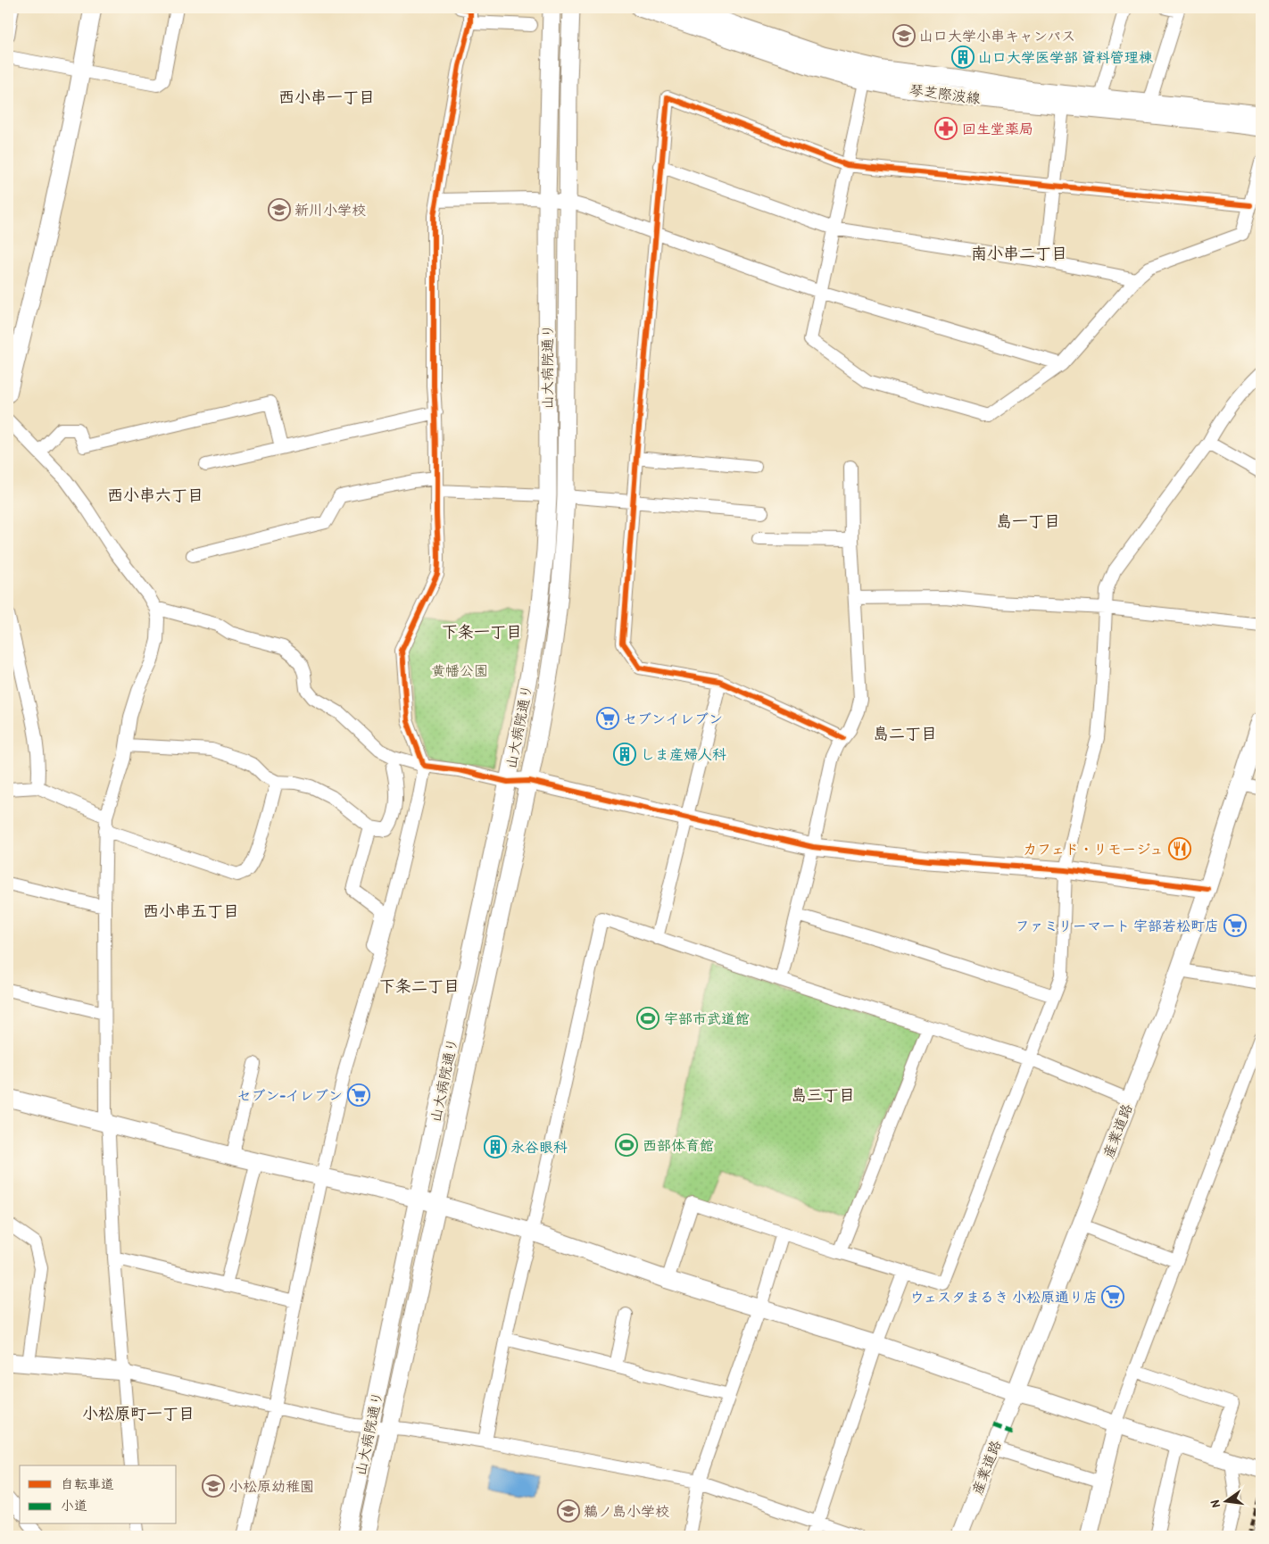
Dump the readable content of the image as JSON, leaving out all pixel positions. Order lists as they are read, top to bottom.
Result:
{
  "streets": {
    "street": ["琴芝際波線", "山大病院通り", "産業道路"]
  },
  "districts": [
    "西小串一丁目",
    "南小串二丁目",
    "西小串六丁目",
    "島一丁目",
    "下条一丁目",
    "島二丁目",
    "西小串五丁目",
    "下条二丁目",
    "島三丁目",
    "小松原町一丁目"
  ],
  "parks": ["黄幡公園"],
  "places": {
    "school or university": [
      "山口大学小串キャンパス",
      "新川小学校",
      "小松原幼稚園",
      "鵜ノ島小学校"
    ],
    "building": ["山口大学医学部 資料管理棟", "しま産婦人科", "永谷眼科"],
    "pharmacy": ["回生堂薬局"],
    "supermarket": [
      "セブンイレブン",
      "ファミリーマート 宇部若松町店",
      "セブン-イレブン",
      "ウェスタまるき 小松原通り店"
    ],
    "restaurant": ["カフェド・リモージュ"],
    "sports": ["宇部市武道館", "西部体育館"]
  },
  "legend": ["自転車道", "小道"],
  "north": "left"
}
